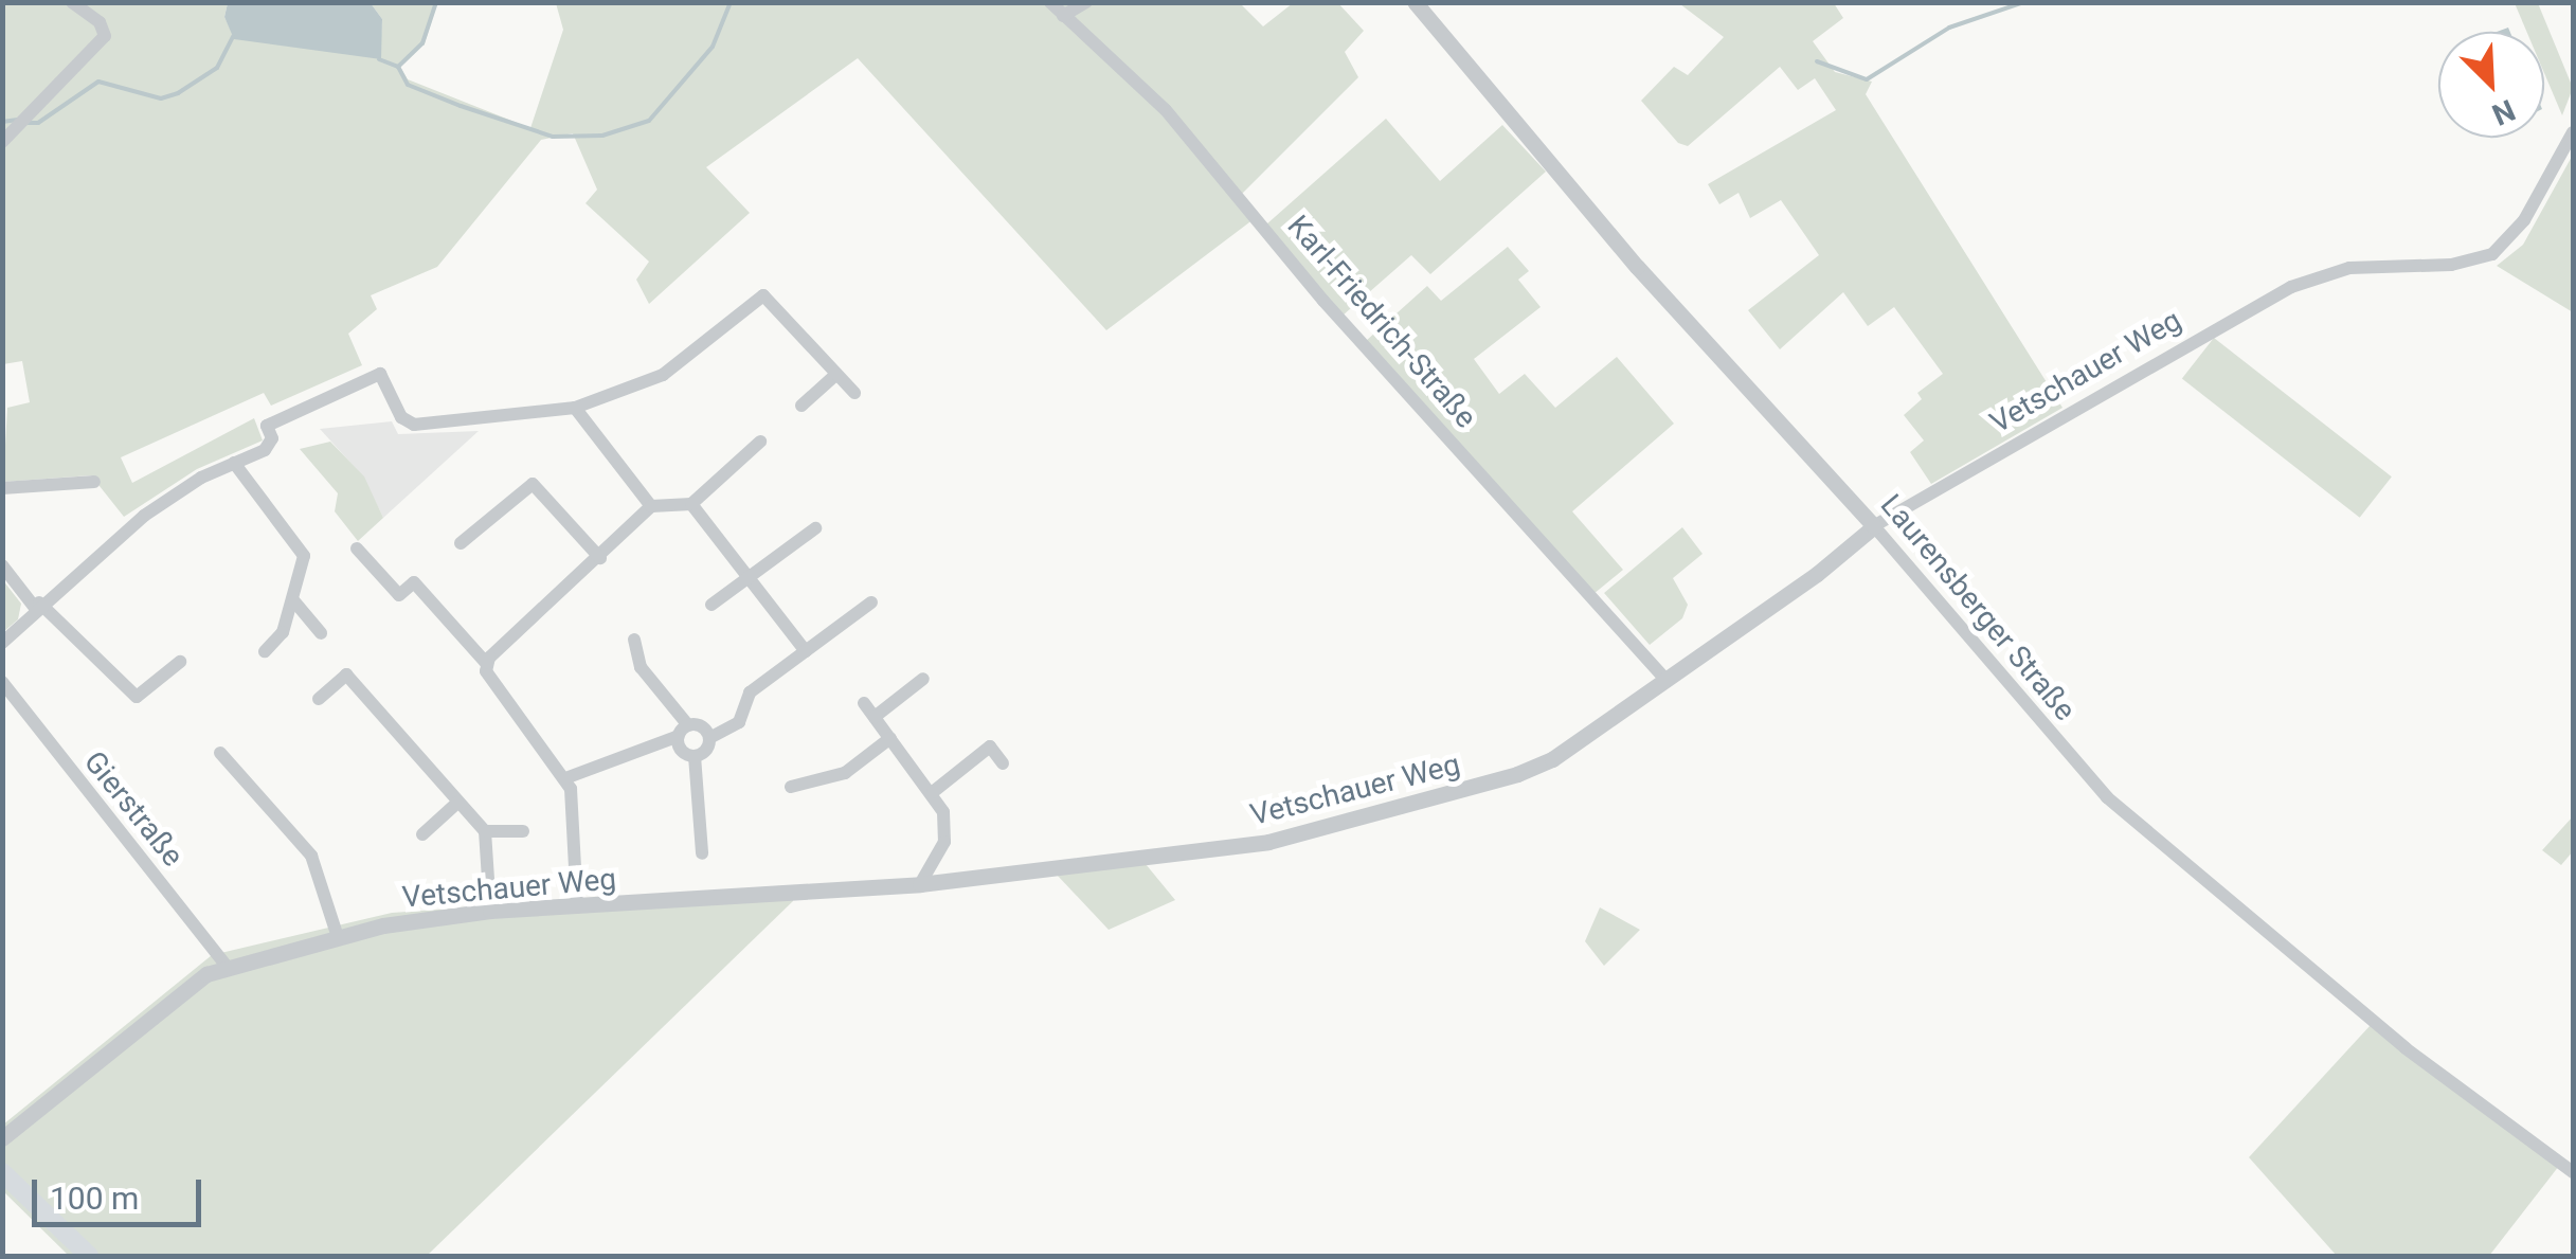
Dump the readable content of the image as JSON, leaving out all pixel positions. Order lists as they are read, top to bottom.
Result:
{
  "streets": {
    "street": [
      "Karl-Friedrich-Straße",
      "Vetschauer Weg",
      "Laurensberger Straße",
      "Gierstraße"
    ]
  },
  "crossings": [
    ["Karl-Friedrich-Straße", "Vetschauer Weg"],
    ["Vetschauer Weg", "Laurensberger Straße"],
    ["Vetschauer Weg", "Gierstraße"]
  ],
  "scale_bar": "100 m",
  "north": "bottom right"
}
